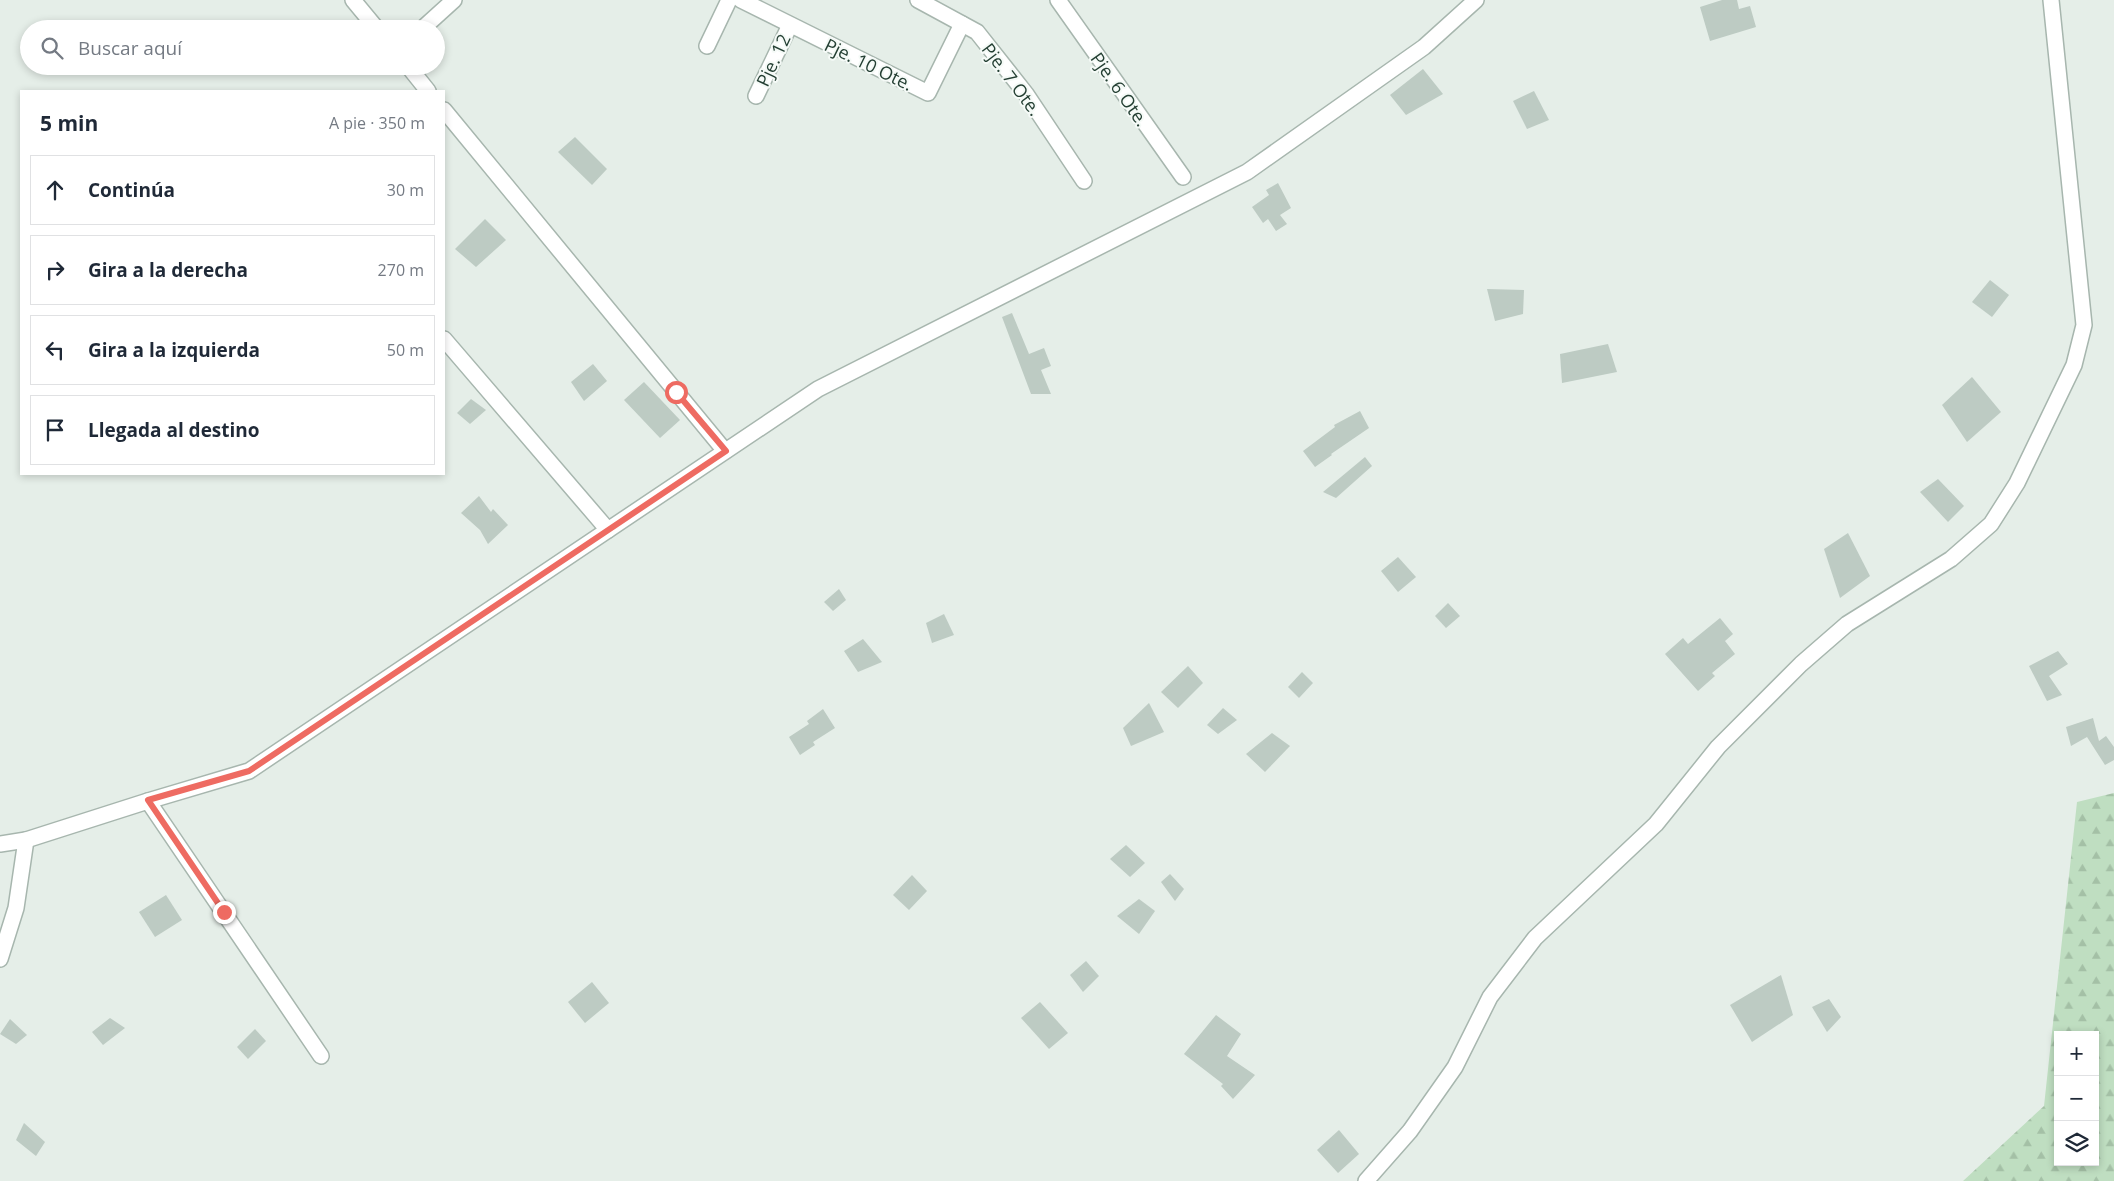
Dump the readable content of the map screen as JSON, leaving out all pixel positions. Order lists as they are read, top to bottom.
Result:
{
  "streets": {
    "street": [
      "Pje. 12",
      "Pje. 10 Ote.",
      "Pje. 7 Ote.",
      "Pje. 6 Ote."
    ]
  },
  "crossings": [
    ["Pje. 12", "Pje. 10 Ote."],
    ["Pje. 10 Ote.", "Pje. 7 Ote."]
  ],
  "page": {
    "search": "Buscar aquí",
    "heading": ["5 min", "A pie · 350 m"],
    "list": [
      ["Continúa", "30 m"],
      ["Gira a la derecha", "270 m"],
      ["Gira a la izquierda", "50 m"],
      "Llegada al destino"
    ],
    "map_buttons": ["+", "−"]
  }
}
